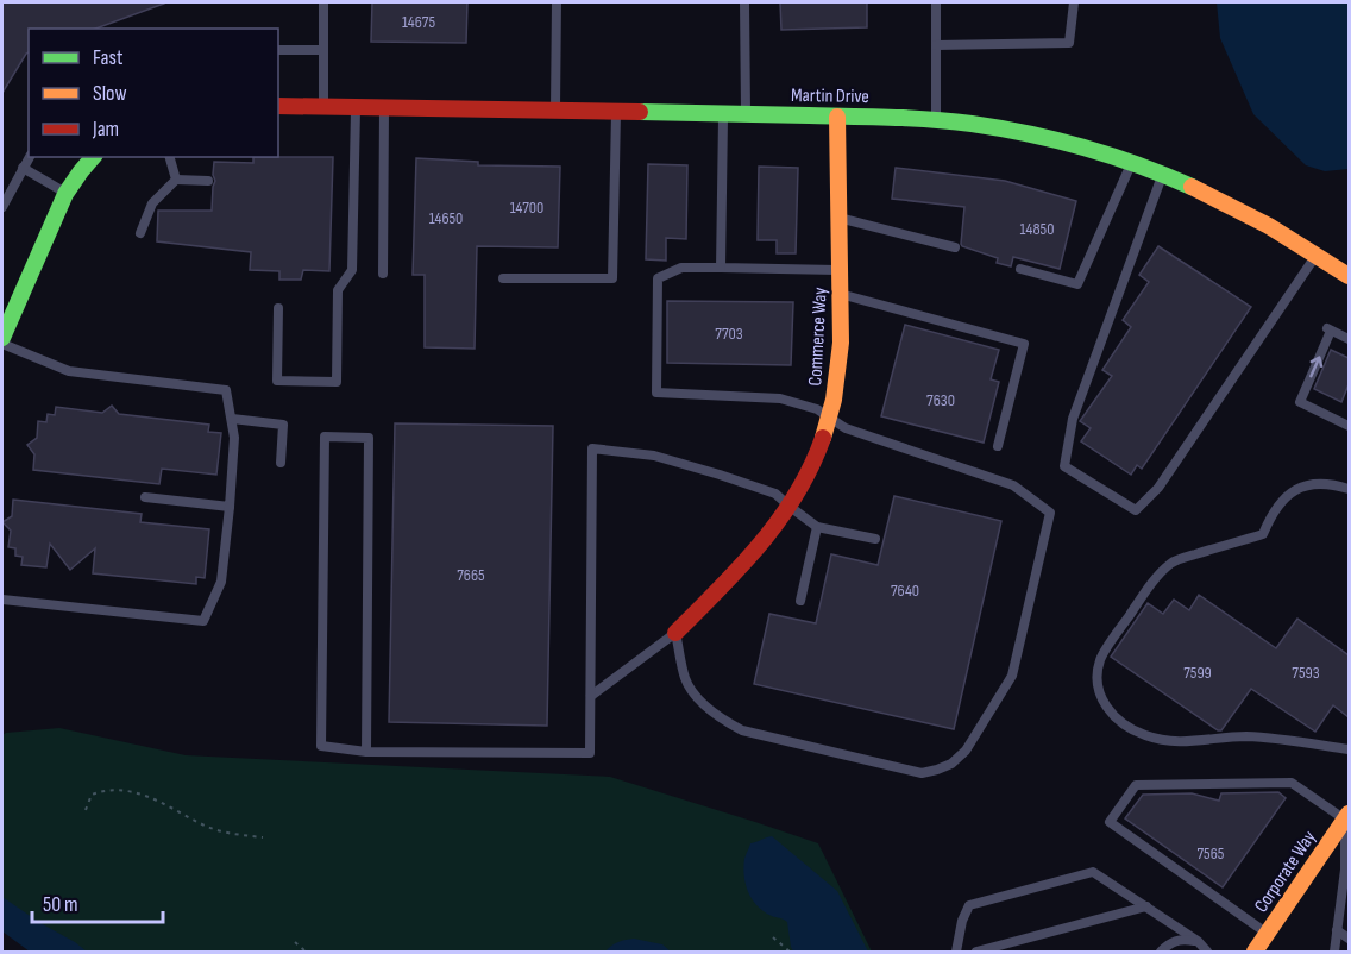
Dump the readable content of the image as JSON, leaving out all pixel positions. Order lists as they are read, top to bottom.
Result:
{
  "streets": {
    "street": ["Martin Drive", "Commerce Way", "Corporate Way"]
  },
  "crossings": [
    ["Martin Drive", "Commerce Way"]
  ],
  "house_numbers": [
    "14675",
    "14700",
    "14650",
    "14850",
    "7703",
    "7630",
    "7665",
    "7640",
    "7599",
    "7593",
    "7565"
  ],
  "legend": ["Fast", "Slow", "Jam"],
  "scale_bar": "50 m"
}
